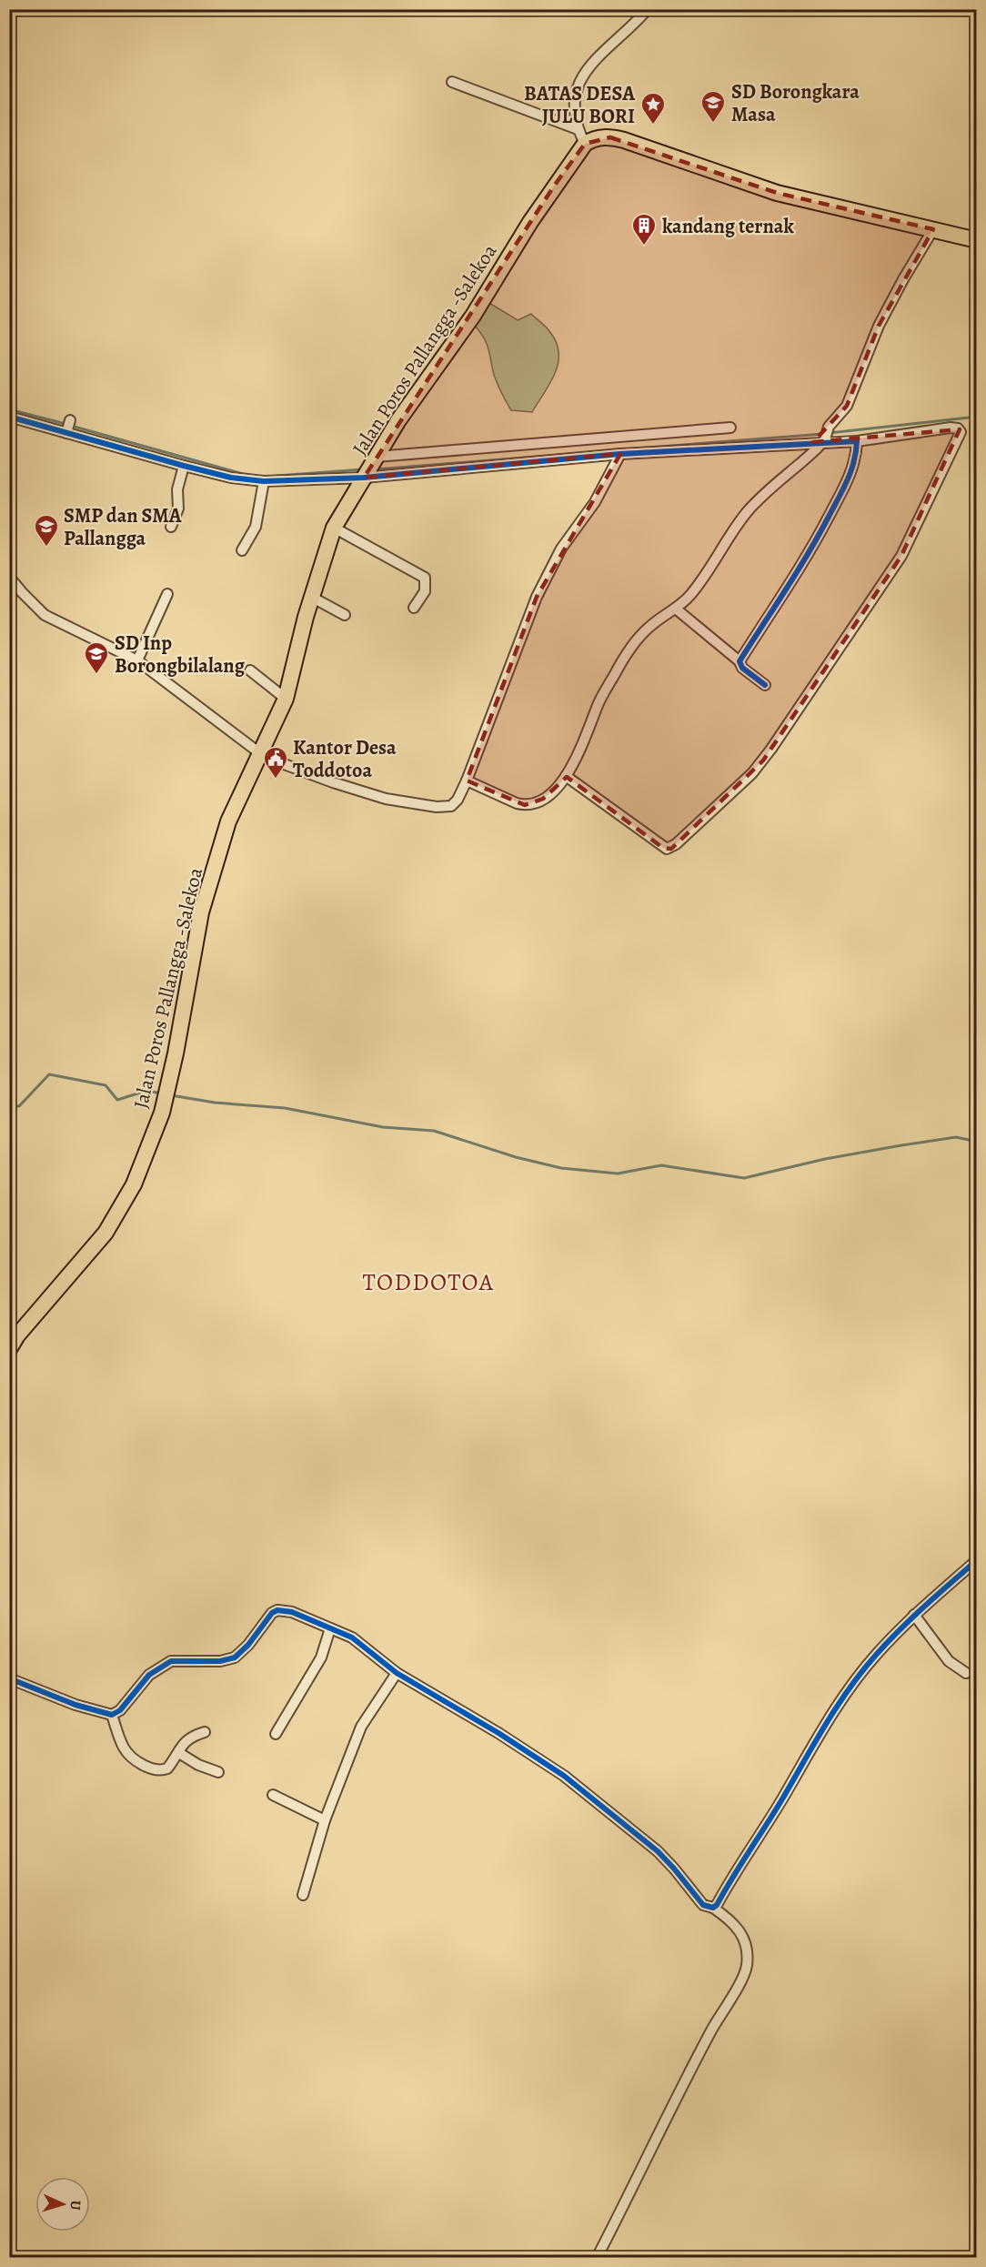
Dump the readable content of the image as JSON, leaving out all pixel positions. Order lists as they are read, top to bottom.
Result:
{
  "streets": {
    "main road": ["Jalan Poros Pallangga -Salekoa"]
  },
  "districts": ["TODDOTOA"],
  "places": {
    "school or university": ["SD Borongkara Masa", "SMP dan SMA Pallangga", "SD Inp Borongbilalang"],
    "place": ["BATAS DESA JULU BORI"],
    "building": ["kandang ternak"],
    "public building": ["Kantor Desa Toddotoa"]
  },
  "north": "right"
}
